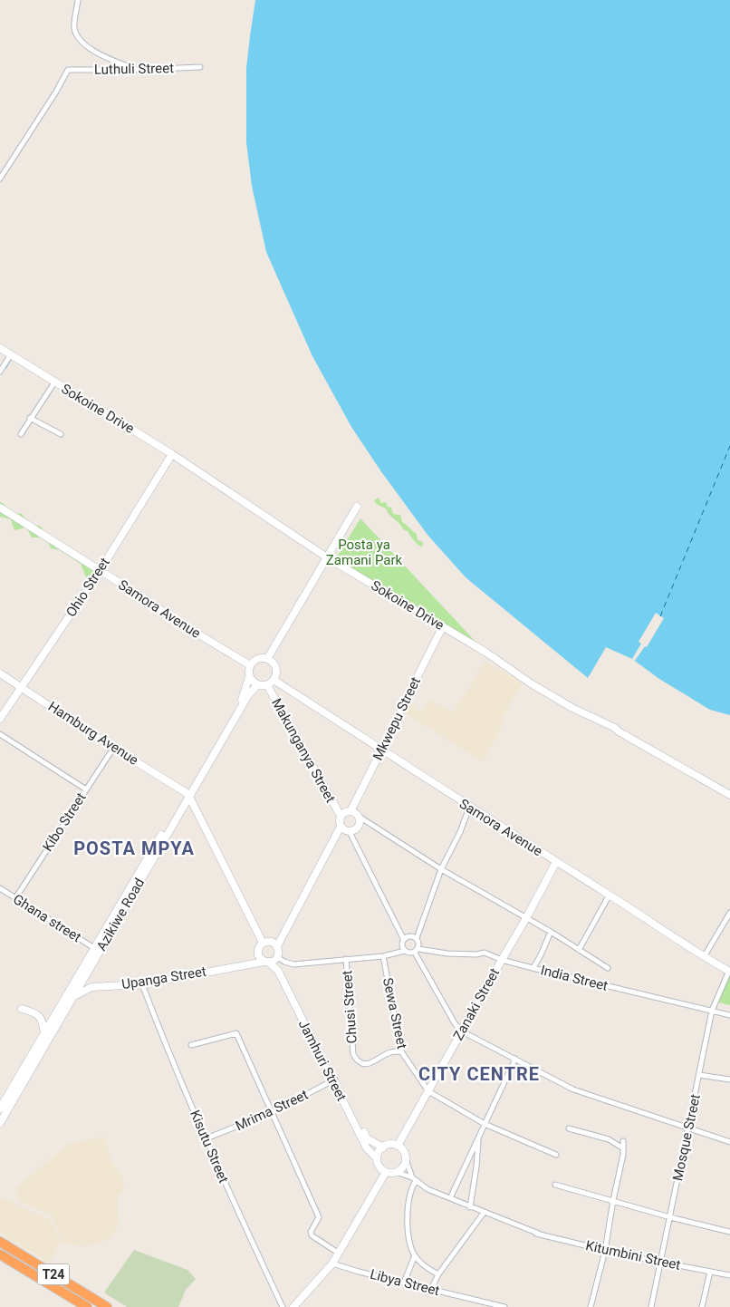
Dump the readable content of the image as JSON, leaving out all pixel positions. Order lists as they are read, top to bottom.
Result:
{
  "streets": {
    "highway": ["T24"],
    "street": [
      "Luthuli Street",
      "Sokoine Drive",
      "Ohio Street",
      "Samora Avenue",
      "Mkwepu Street",
      "Hamburg Avenue",
      "Makunganya Street",
      "Kibo Street",
      "Azikiwe Road",
      "Ghana street",
      "Upanga Street",
      "India Street",
      "Zanaki Street",
      "Chusi Street",
      "Sewa Street",
      "Jamhuri Street",
      "Mrima Street",
      "Mosque Street",
      "Kisutu Street",
      "Kitumbini Street",
      "Libya Street"
    ]
  },
  "crossings": [
    ["Sokoine Drive", "Ohio Street"],
    ["Sokoine Drive", "Mkwepu Street"],
    ["Ohio Street", "Samora Avenue"],
    ["Ohio Street", "Hamburg Avenue"],
    ["Samora Avenue", "Mkwepu Street"],
    ["Samora Avenue", "Makunganya Street"],
    ["Samora Avenue", "Azikiwe Road"],
    ["Samora Avenue", "Zanaki Street"],
    ["Samora Avenue", "Mosque Street"],
    ["Mkwepu Street", "Makunganya Street"],
    ["Hamburg Avenue", "Kibo Street"],
    ["Hamburg Avenue", "Azikiwe Road"],
    ["Makunganya Street", "Azikiwe Road"],
    ["Kibo Street", "Ghana street"],
    ["Azikiwe Road", "Ghana street"],
    ["Azikiwe Road", "Upanga Street"],
    ["Upanga Street", "Jamhuri Street"],
    ["Upanga Street", "Kisutu Street"],
    ["India Street", "Zanaki Street"],
    ["India Street", "Mosque Street"],
    ["Zanaki Street", "Sewa Street"],
    ["Zanaki Street", "Jamhuri Street"],
    ["Chusi Street", "Sewa Street"],
    ["Jamhuri Street", "Mrima Street"],
    ["Mrima Street", "Kisutu Street"],
    ["Mosque Street", "Kitumbini Street"]
  ],
  "districts": ["POSTA MPYA", "CITY CENTRE"],
  "parks": ["Posta ya Zamani Park"]
}
